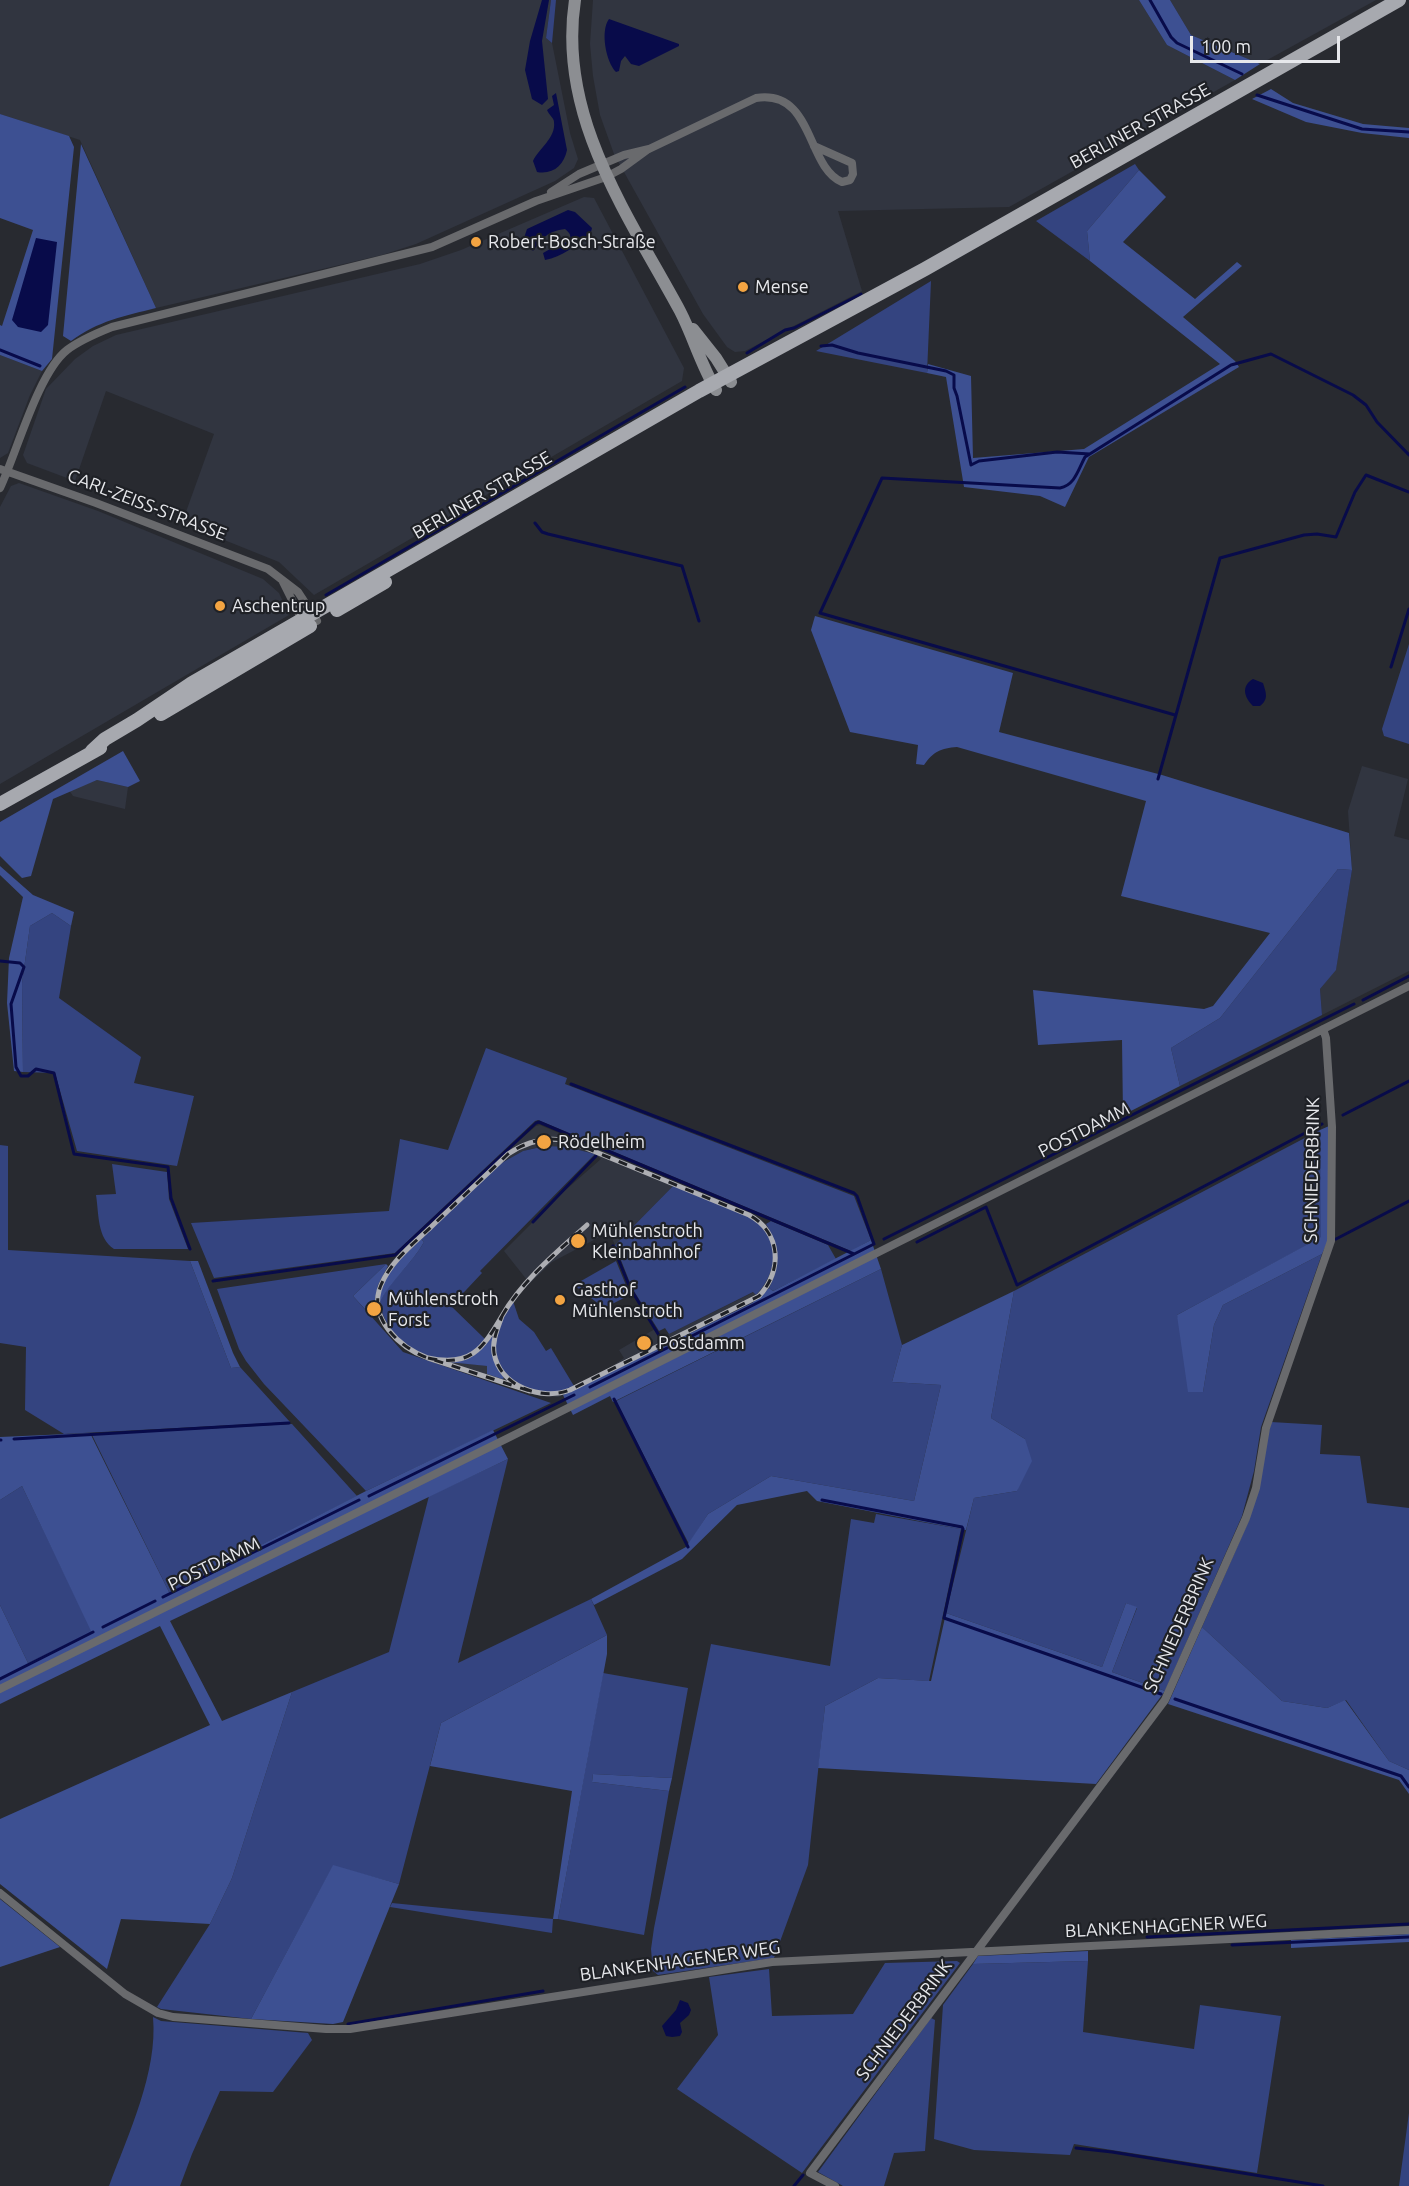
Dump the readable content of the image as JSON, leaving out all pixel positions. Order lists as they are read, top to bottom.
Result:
{
  "streets": {
    "main road": ["BERLINER STRASSE"],
    "street": [
      "CARL-ZEISS-STRASSE",
      "POSTDAMM",
      "SCHNIEDERBRINK",
      "BLANKENHAGENER WEG"
    ]
  },
  "crossings": [
    ["BERLINER STRASSE", "CARL-ZEISS-STRASSE"],
    ["POSTDAMM", "SCHNIEDERBRINK"],
    ["SCHNIEDERBRINK", "BLANKENHAGENER WEG"]
  ],
  "places": [
    "Robert-Bosch-Straße",
    "Mense",
    "Aschentrup",
    "Rödelheim",
    "Mühlenstroth Kleinbahnhof",
    "Gasthof Mühlenstroth",
    "Mühlenstroth Forst",
    "Postdamm"
  ],
  "scale_bar": "100 m"
}
